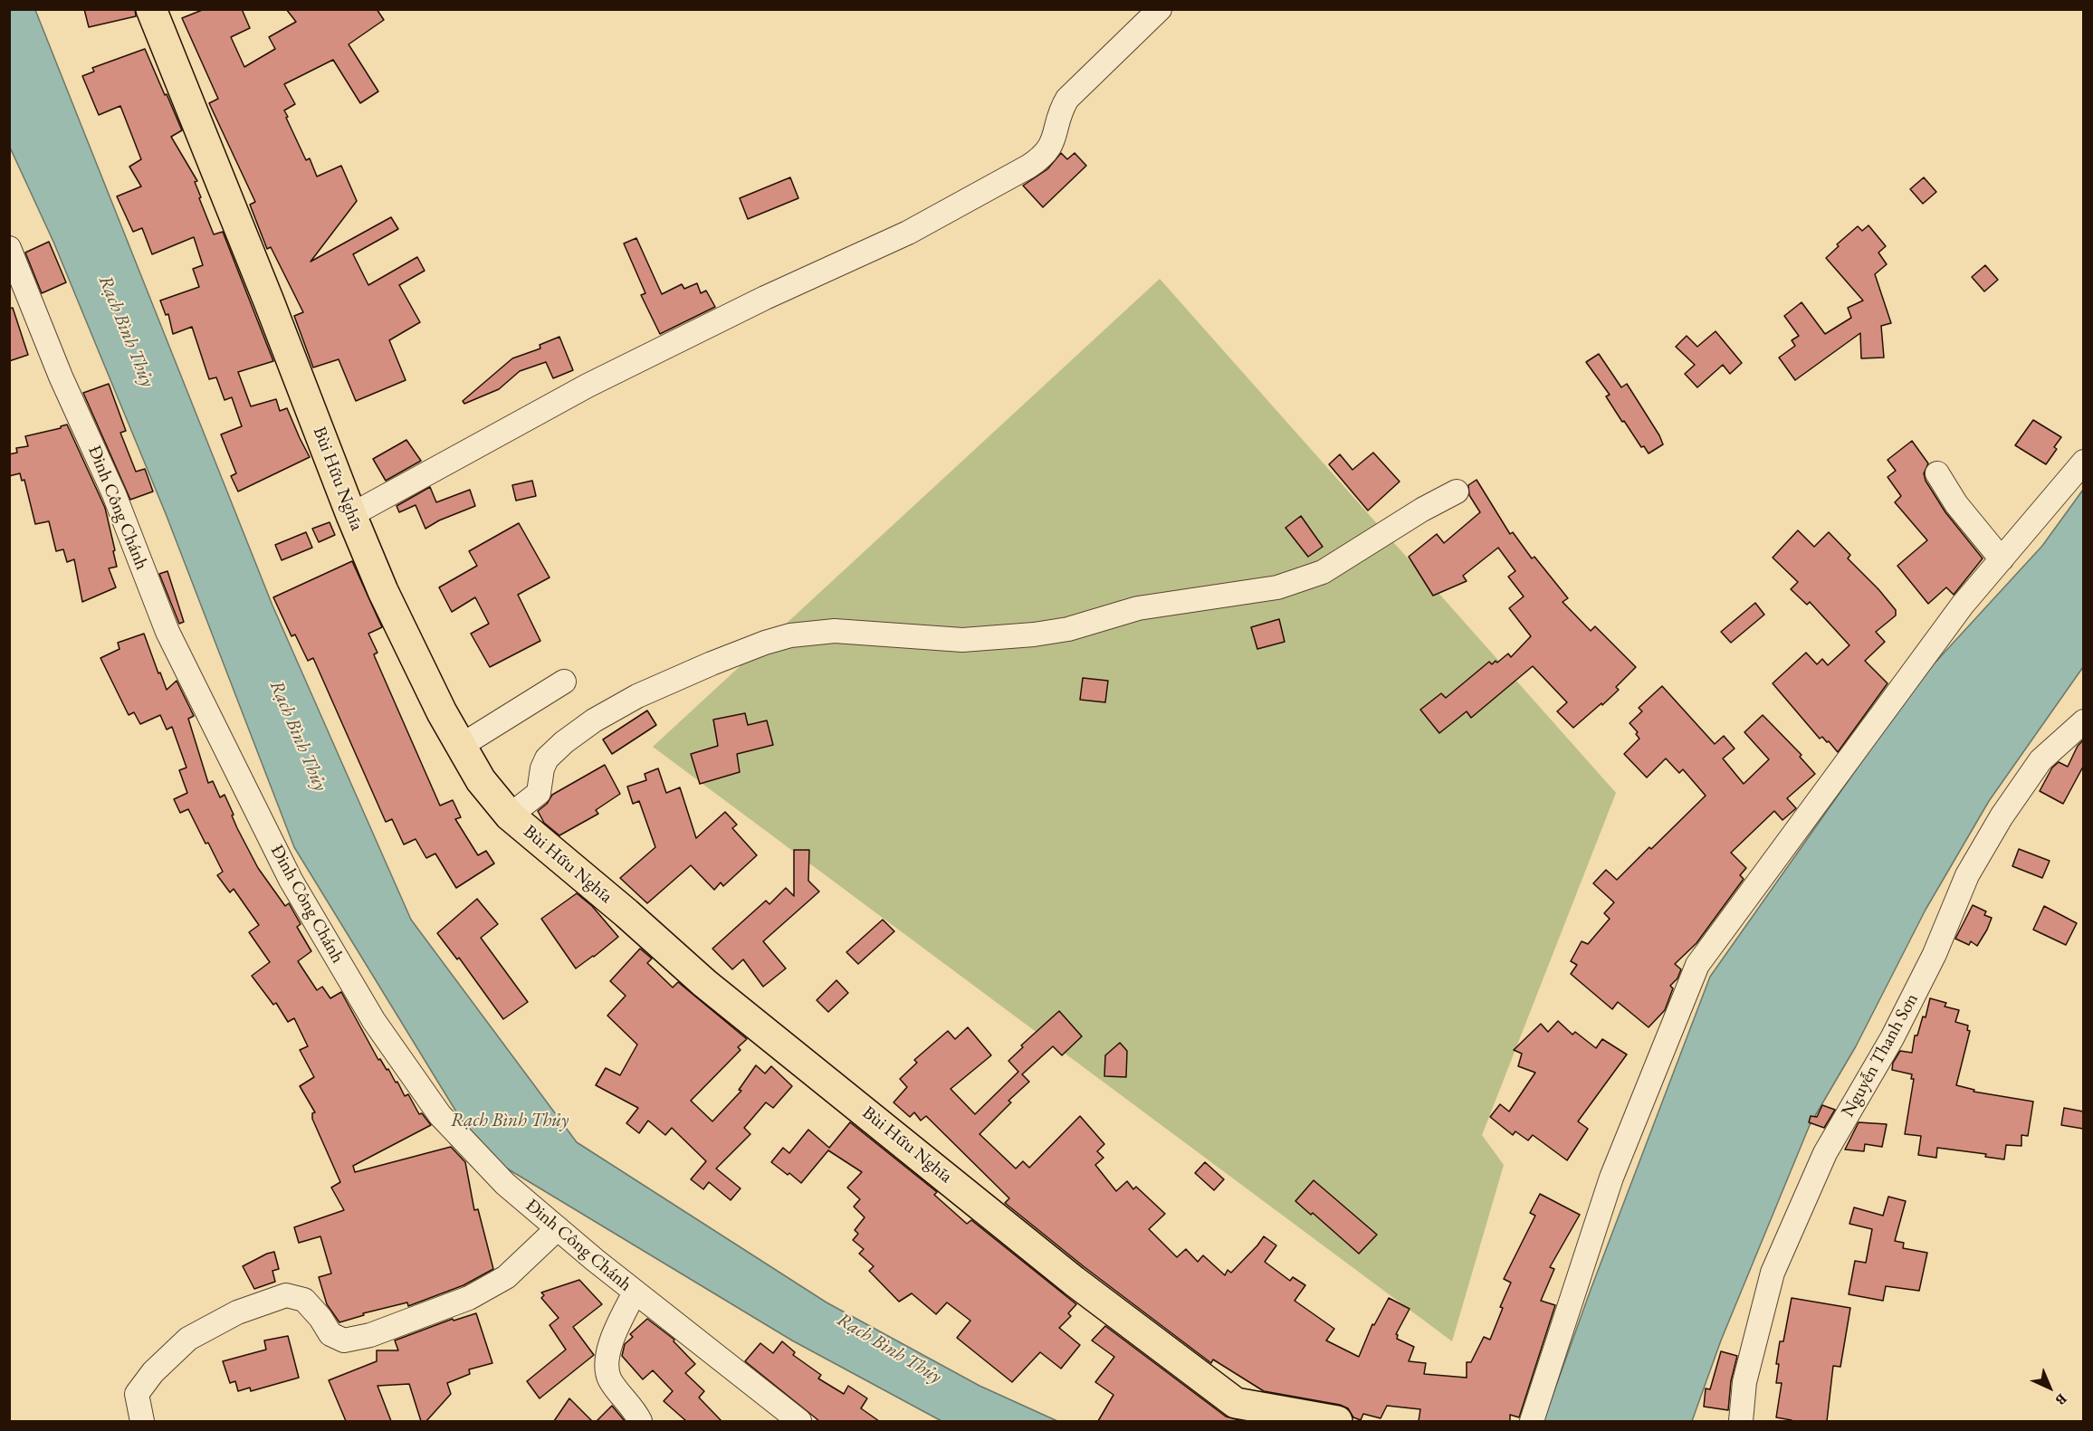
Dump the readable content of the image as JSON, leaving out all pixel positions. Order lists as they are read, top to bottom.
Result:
{
  "streets": {
    "main road": ["Bùi Hữu Nghĩa"],
    "street": ["Đinh Công Chánh", "Nguyễn Thanh Sơn"]
  },
  "water": ["Rạch Bình Thủy"],
  "north": "bottom right"
}
